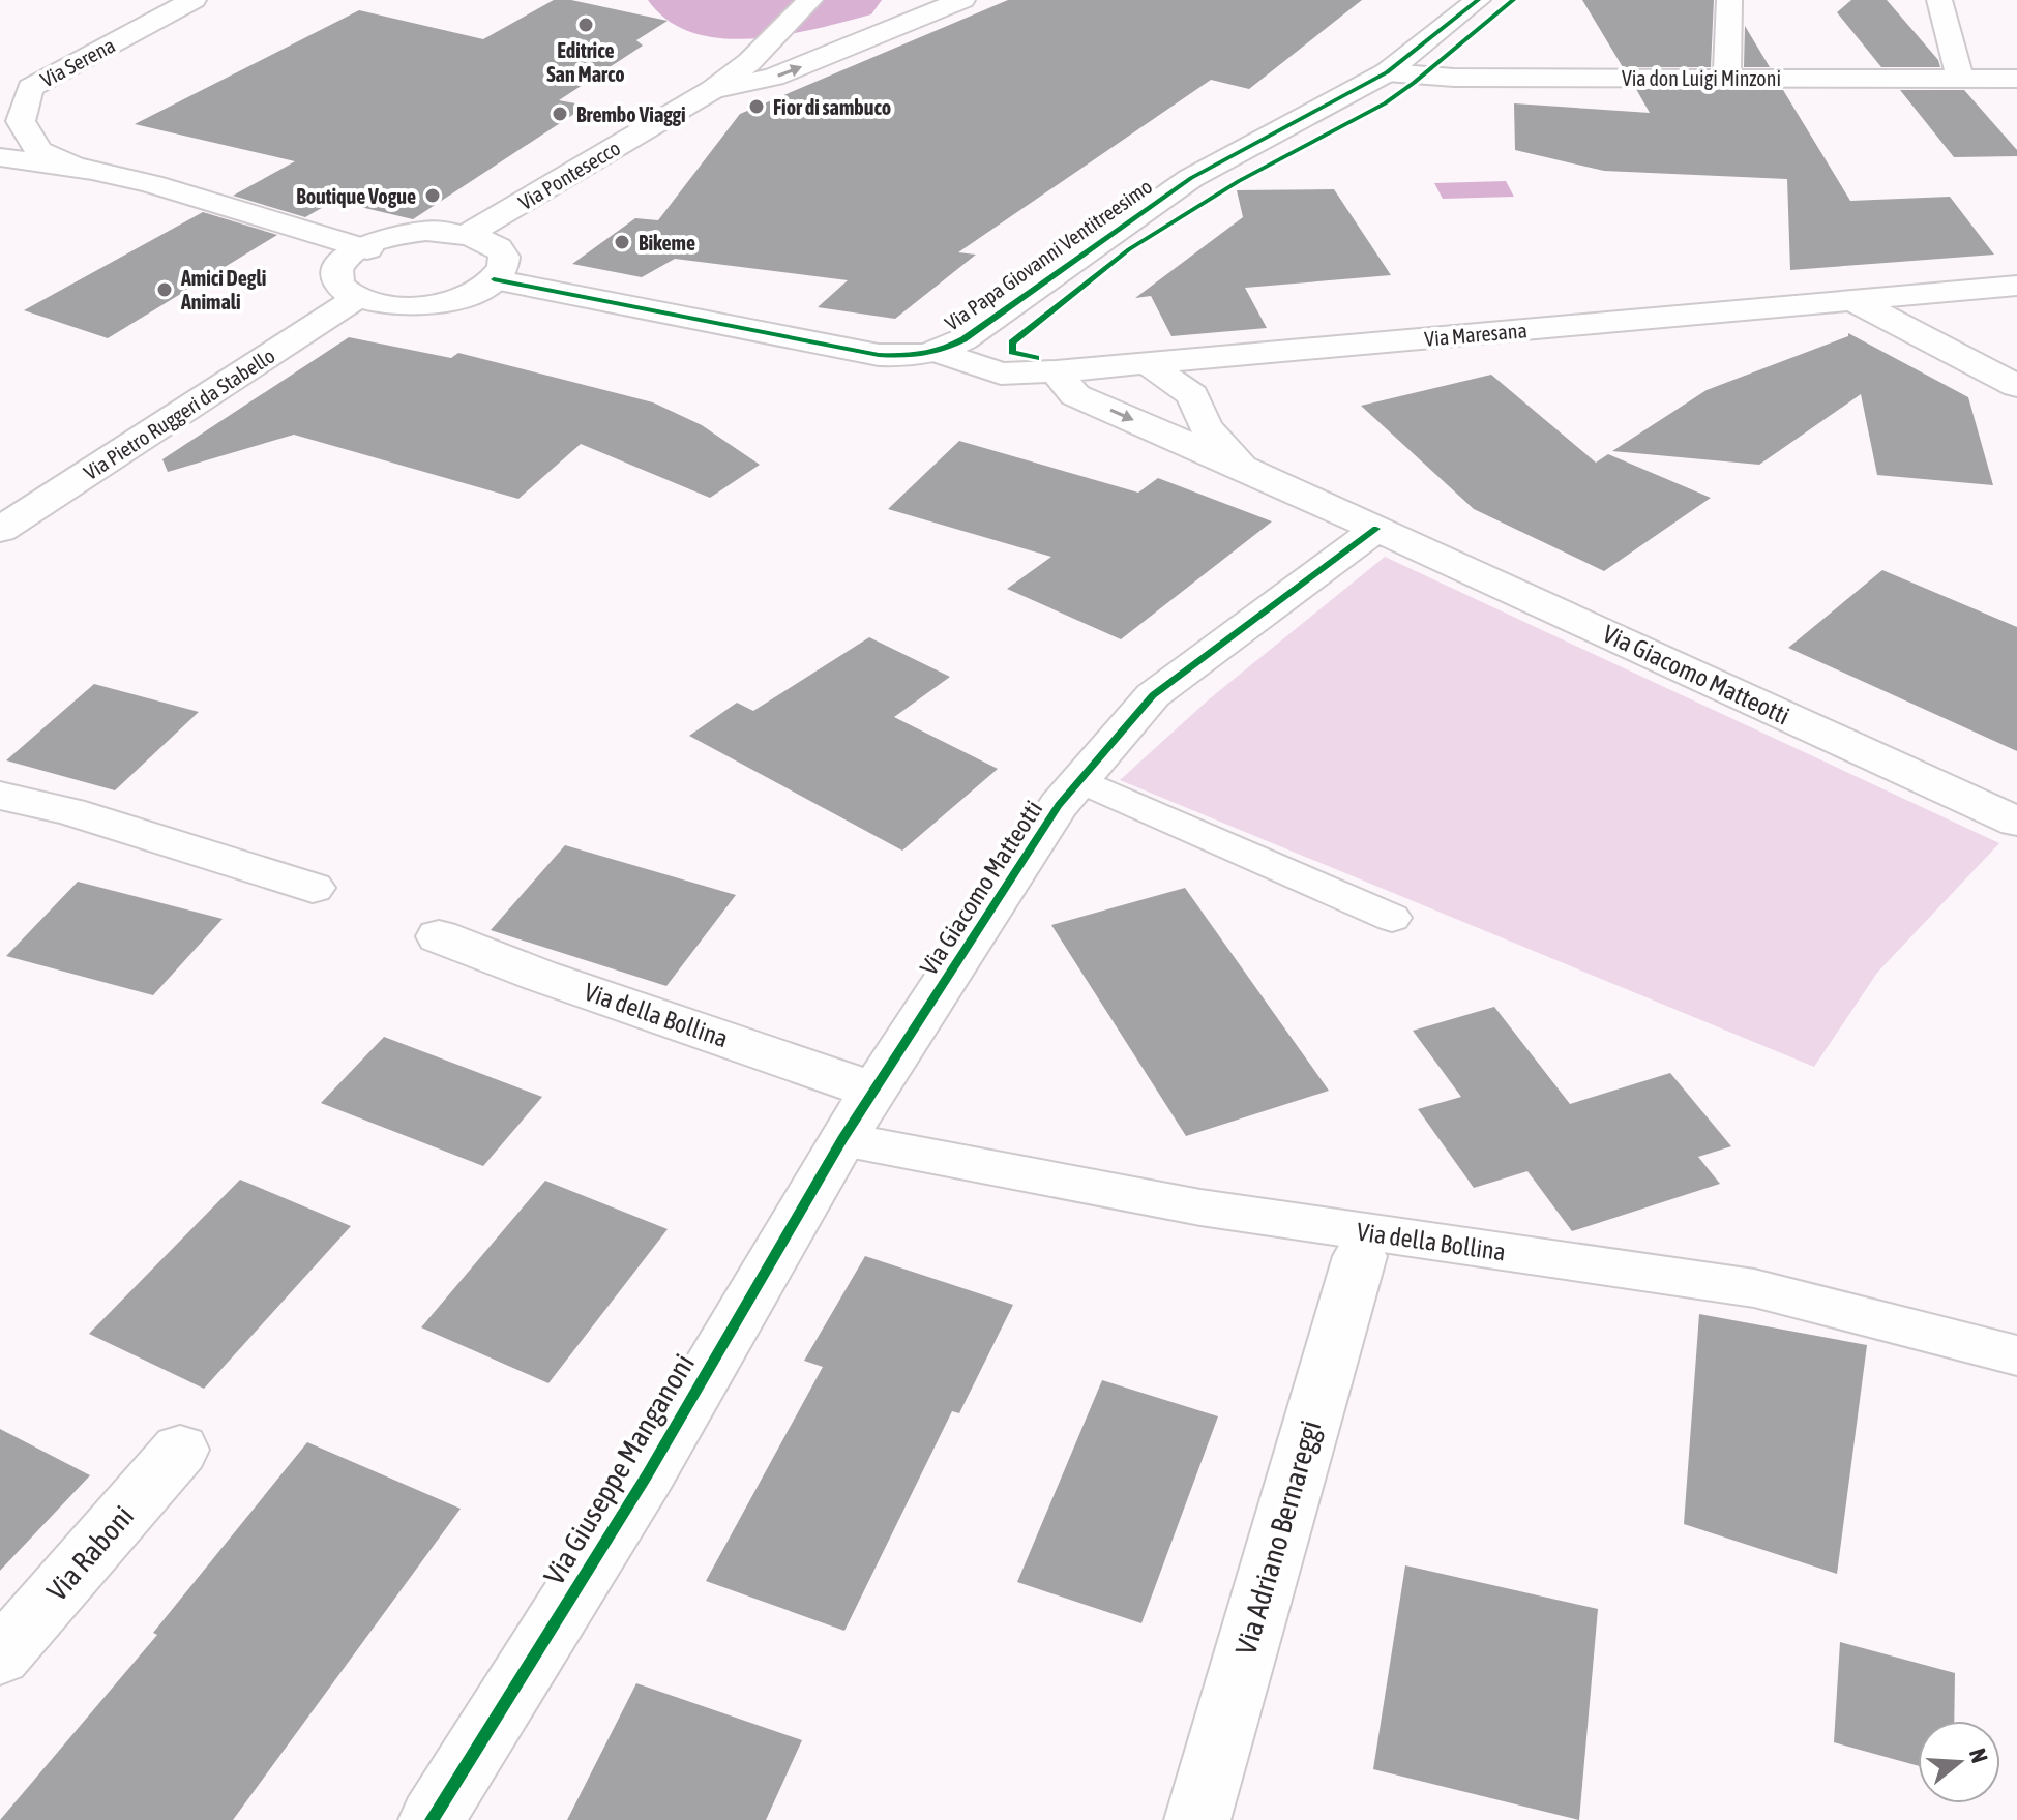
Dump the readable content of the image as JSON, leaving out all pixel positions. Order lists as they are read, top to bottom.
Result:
{
  "streets": {
    "street": [
      "Via Serena",
      "Via don Luigi Minzoni",
      "Via Pontesecco",
      "Via Papa Giovanni Ventitreesimo",
      "Via Maresana",
      "Via Pietro Ruggeri da Stabello",
      "Via Giacomo Matteotti",
      "Via della Bollina",
      "Via Giuseppe Manganoni",
      "Via Adriano Bernareggi",
      "Via Raboni"
    ]
  },
  "crossings": [
    ["Via don Luigi Minzoni", "Via Papa Giovanni Ventitreesimo"],
    ["Via Papa Giovanni Ventitreesimo", "Via Maresana"],
    ["Via Maresana", "Via Giacomo Matteotti"],
    ["Via Giacomo Matteotti", "Via della Bollina"],
    ["Via Giacomo Matteotti", "Via Giuseppe Manganoni"],
    ["Via della Bollina", "Via Giuseppe Manganoni"]
  ],
  "places": [
    "Editrice San Marco",
    "Fior di sambuco",
    "Brembo Viaggi",
    "Boutique Vogue",
    "Bikeme",
    "Amici Degli Animali"
  ],
  "north": "right"
}
